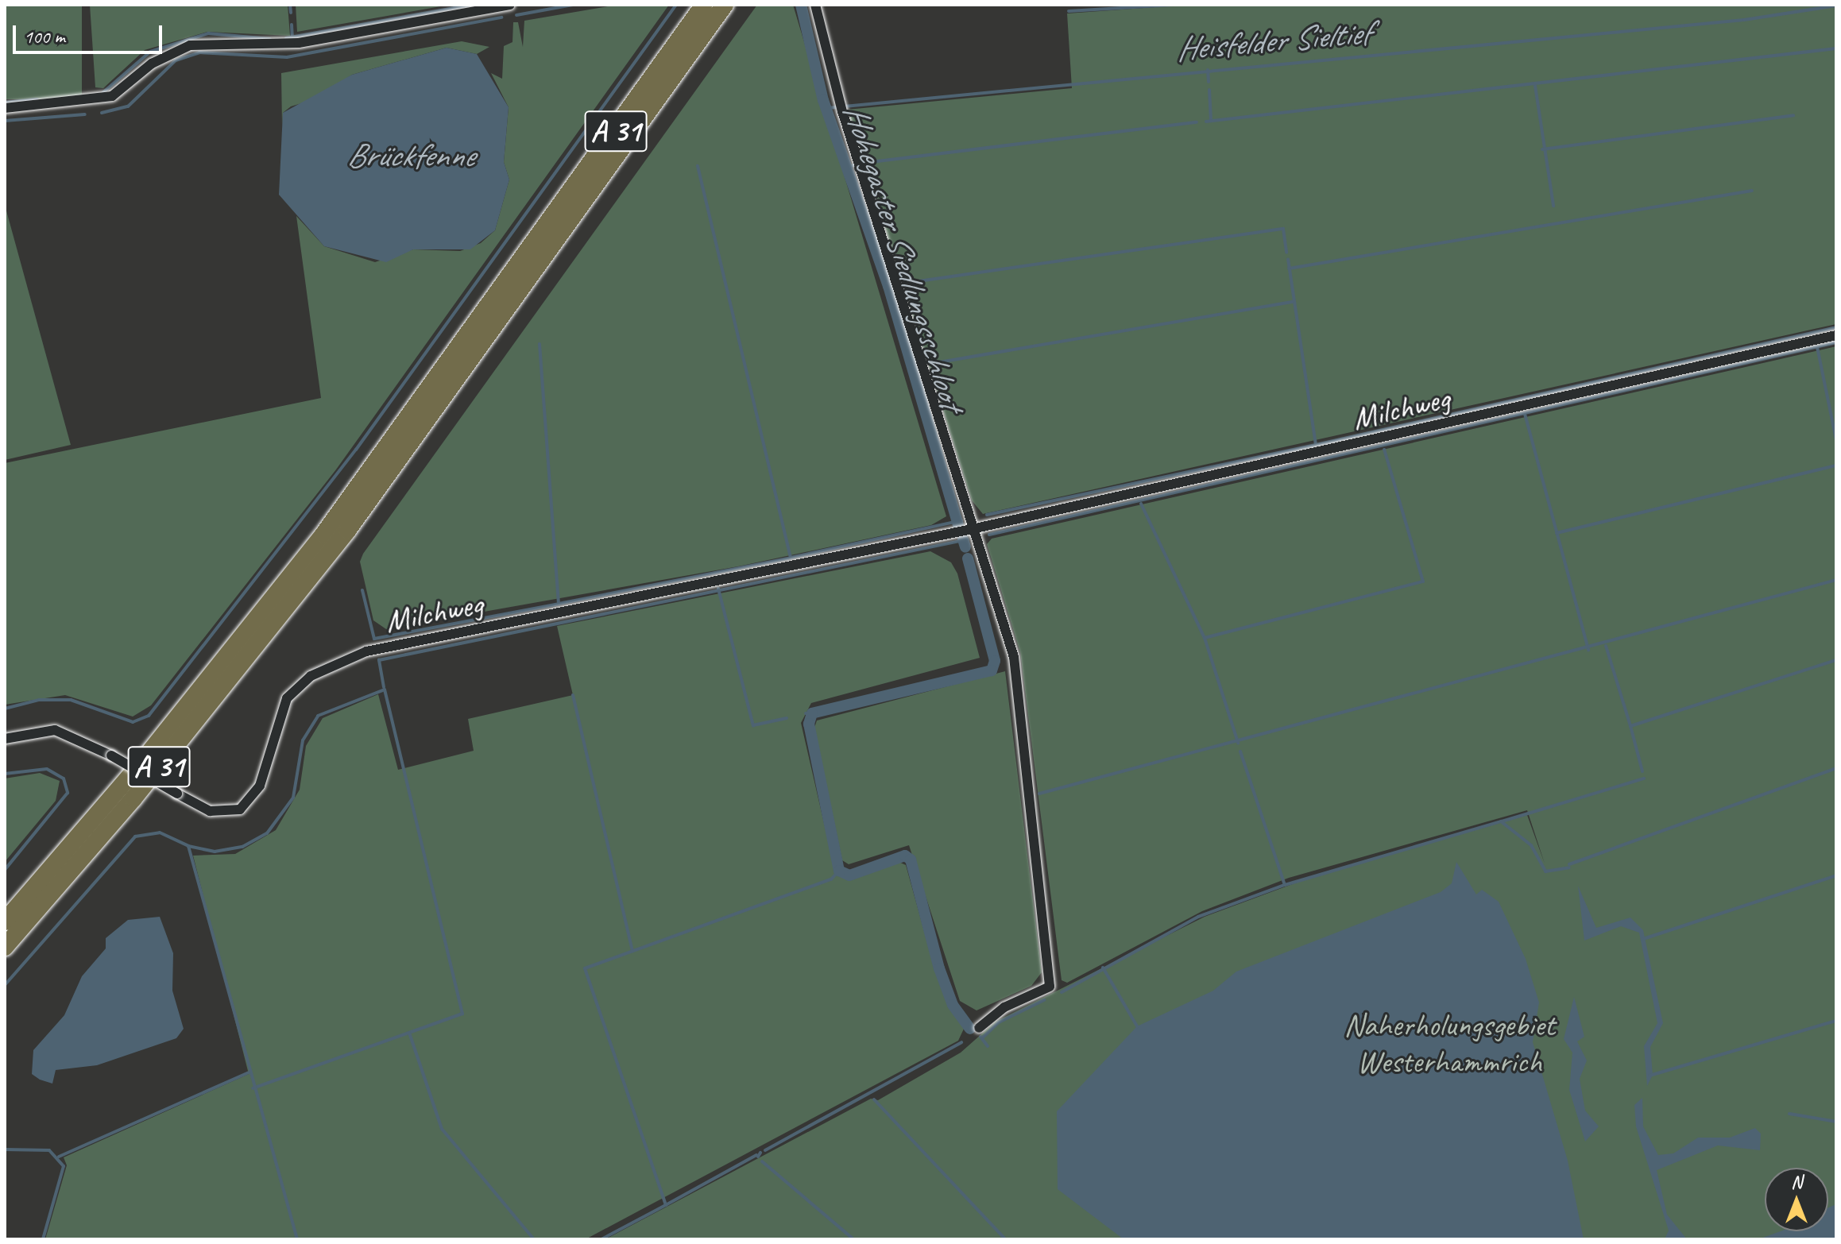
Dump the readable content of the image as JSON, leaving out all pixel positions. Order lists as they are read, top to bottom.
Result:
{
  "streets": {
    "highway": ["A 31"],
    "street": ["Milchweg"]
  },
  "water": ["Heisfelder Sieltief", "Brückfenne", "Hohegaster Siedlungsschloot"],
  "parks": ["Naherholungsgebiet Westerhammrich"],
  "scale_bar": "100 m",
  "north": "top"
}
